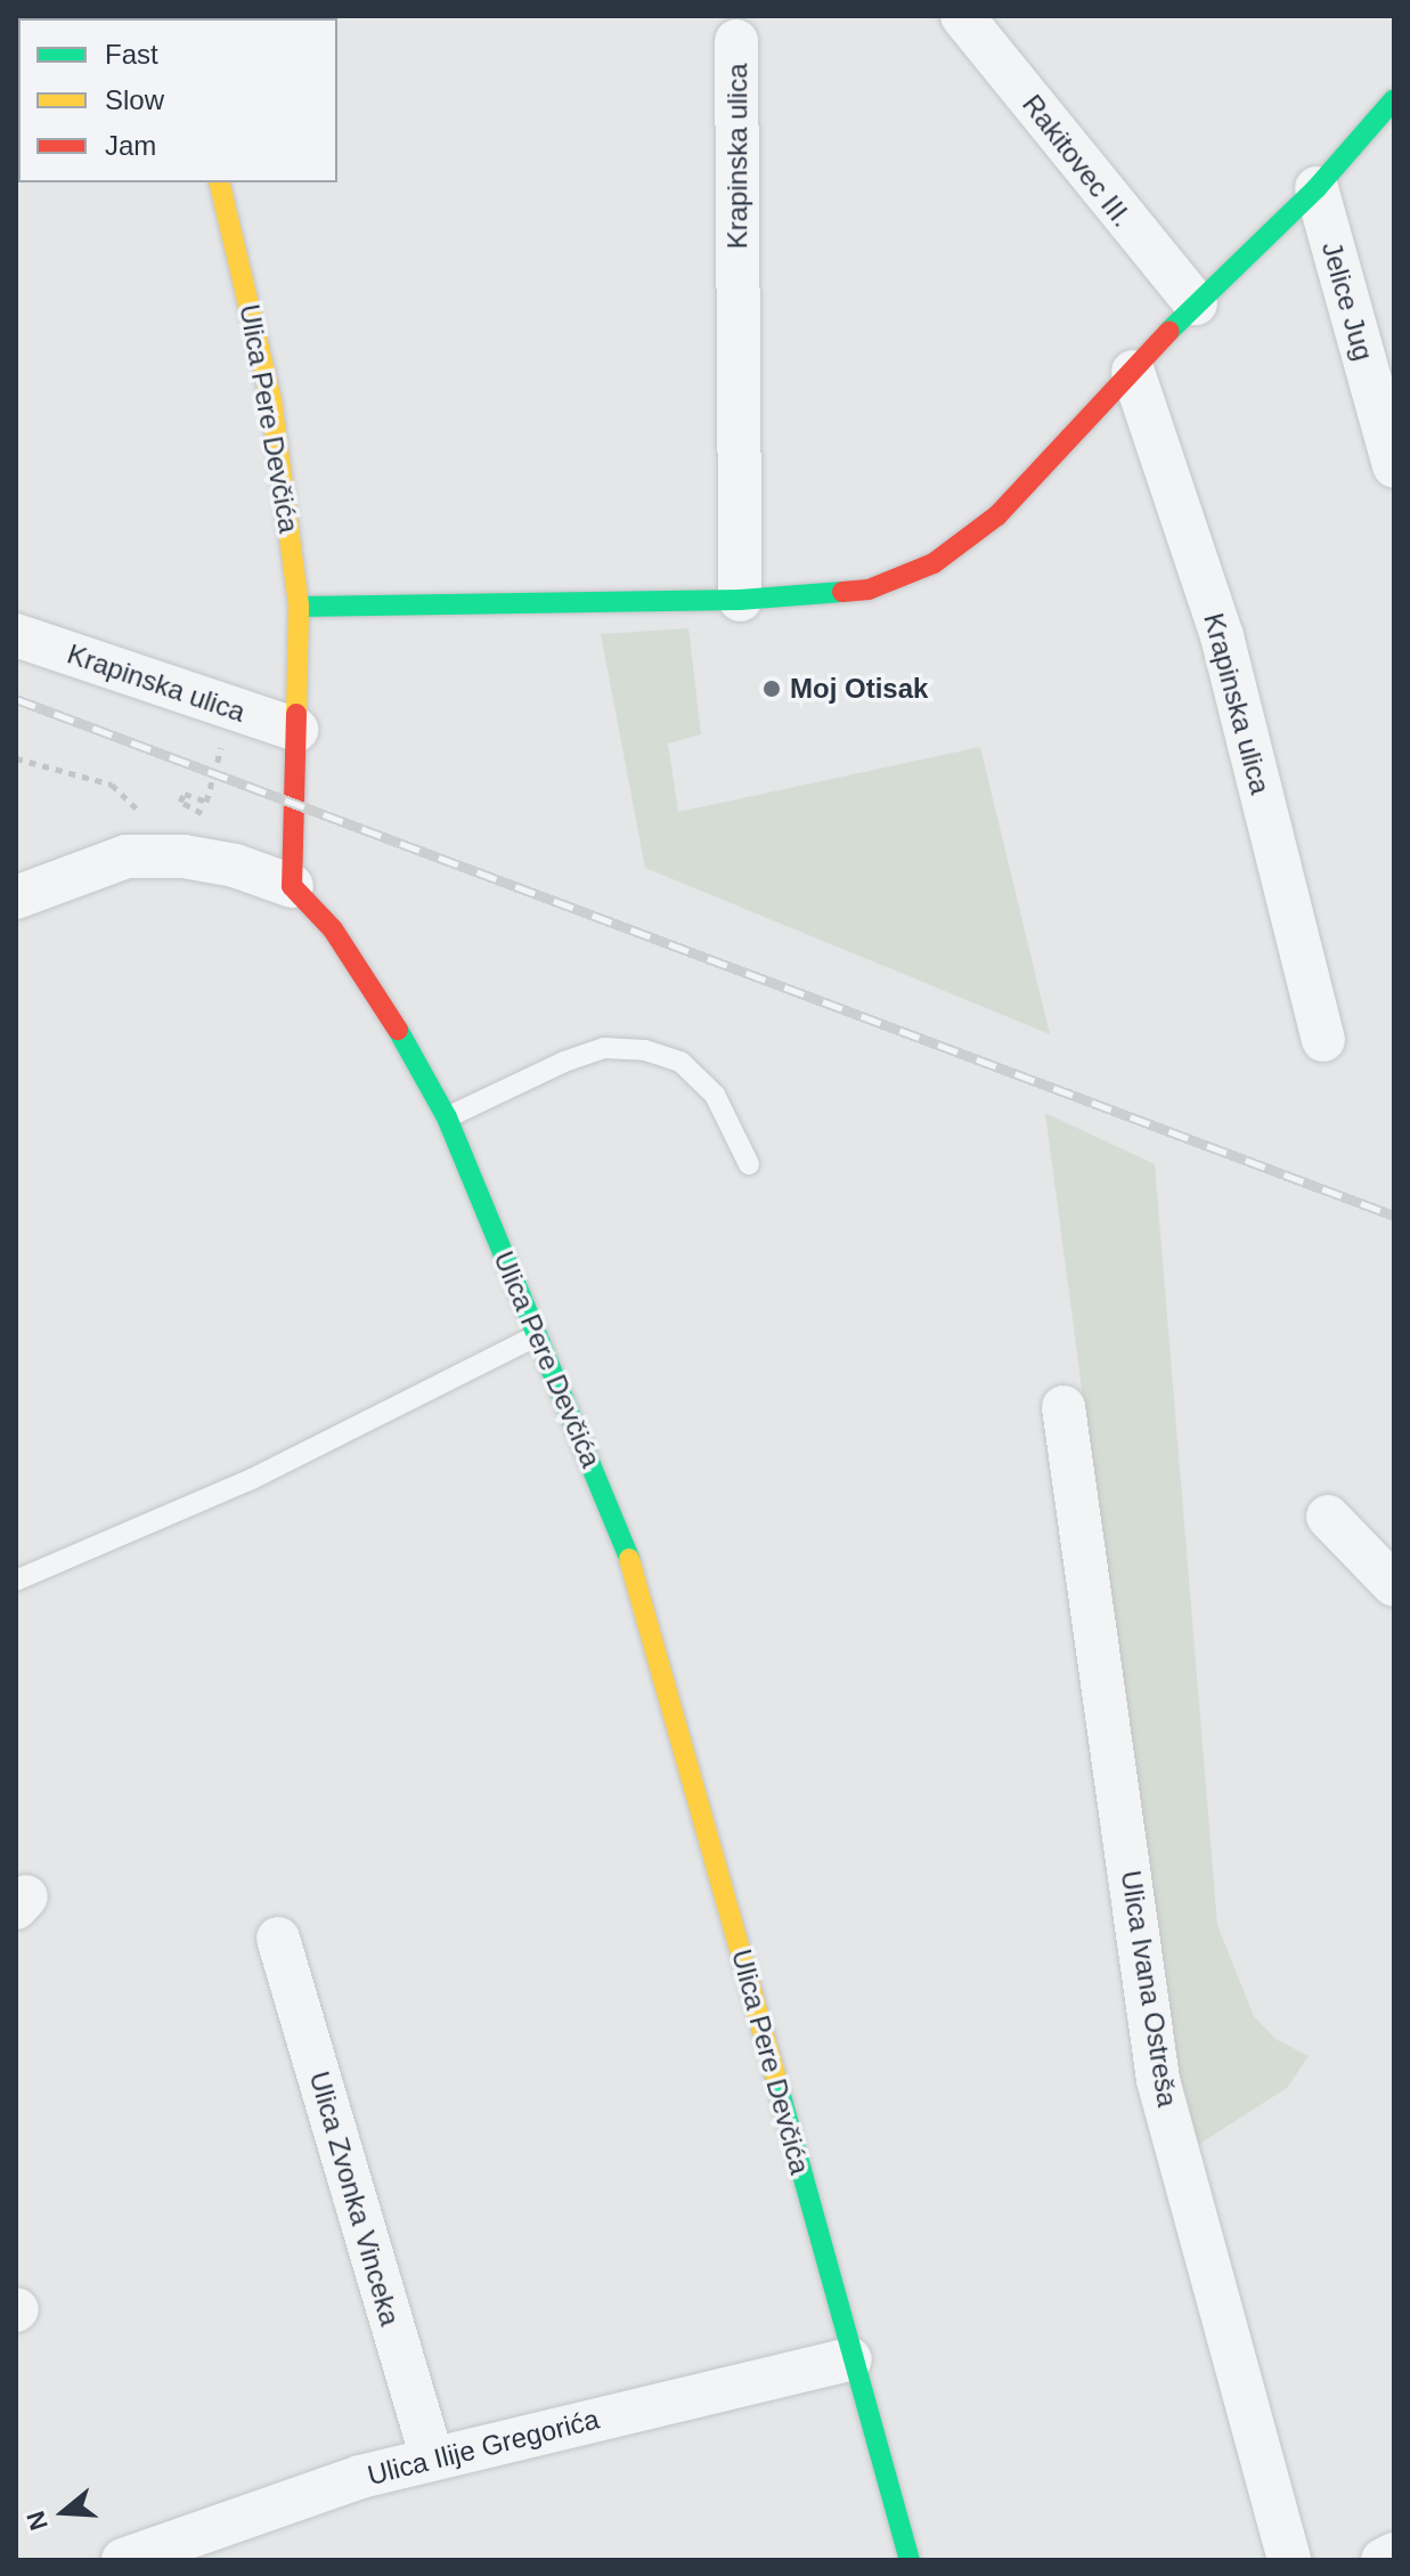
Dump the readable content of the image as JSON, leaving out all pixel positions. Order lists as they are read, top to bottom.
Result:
{
  "streets": {
    "street": [
      "Krapinska ulica",
      "Rakitovec III.",
      "Jelice Jug",
      "Ulica Pere Devčića",
      "Ulica Ivana Ostreša",
      "Ulica Zvonka Vinceka",
      "Ulica Ilije Gregorića"
    ]
  },
  "crossings": [
    ["Krapinska ulica", "Ulica Pere Devčića"],
    ["Ulica Pere Devčića", "Ulica Ilije Gregorića"],
    ["Ulica Zvonka Vinceka", "Ulica Ilije Gregorića"]
  ],
  "places": ["Moj Otisak"],
  "legend": ["Fast", "Slow", "Jam"],
  "north": "left"
}
